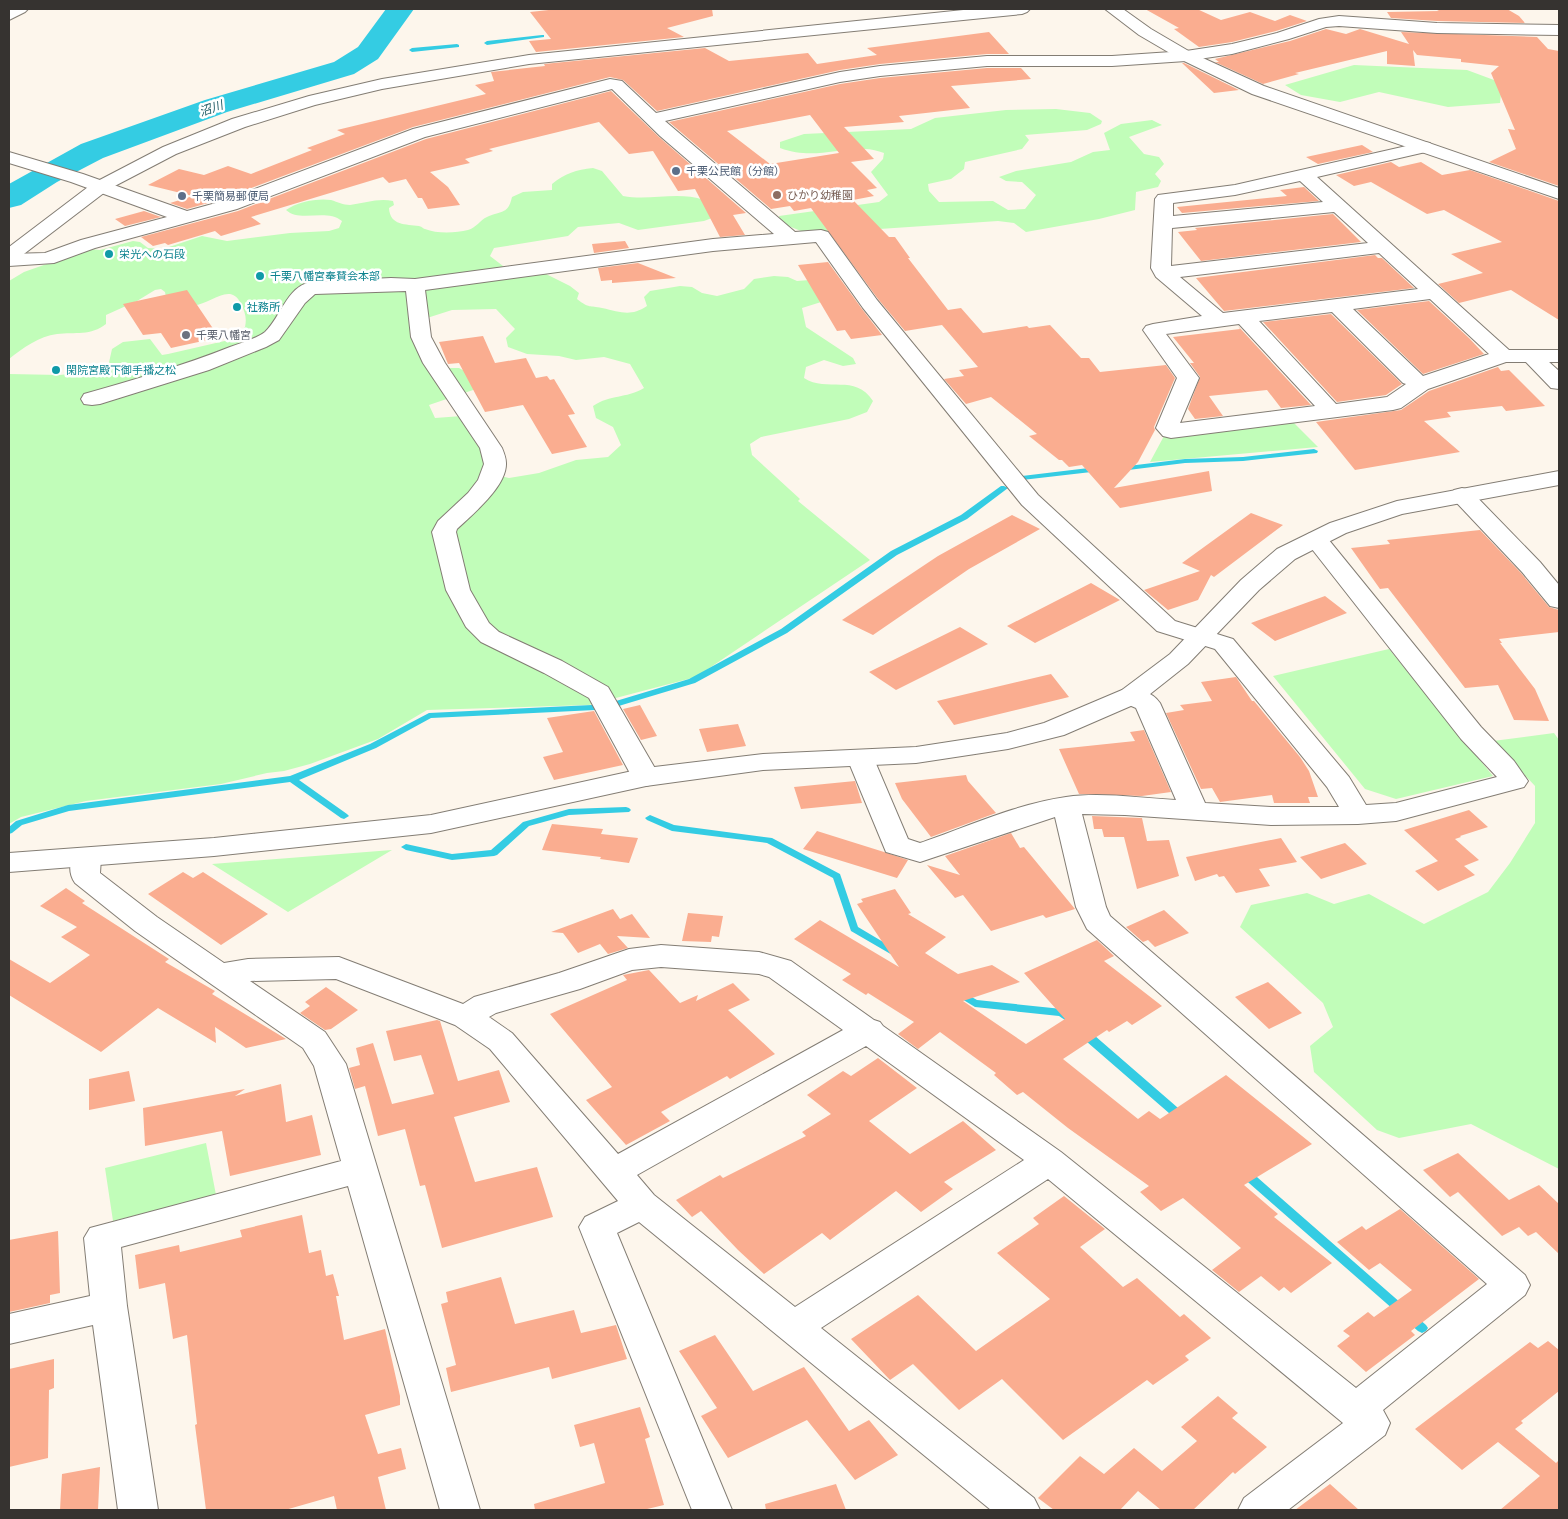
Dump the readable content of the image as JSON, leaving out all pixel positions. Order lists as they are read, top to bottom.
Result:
{
  "water": ["沼川"],
  "places": [
    "千栗公民館（分館）",
    "ひかり幼稚園",
    "千栗簡易郵便局",
    "栄光への石段",
    "千栗八幡宮奉賛会本部",
    "社務所",
    "千栗八幡宮",
    "閑院宮殿下御手播之松"
  ]
}
